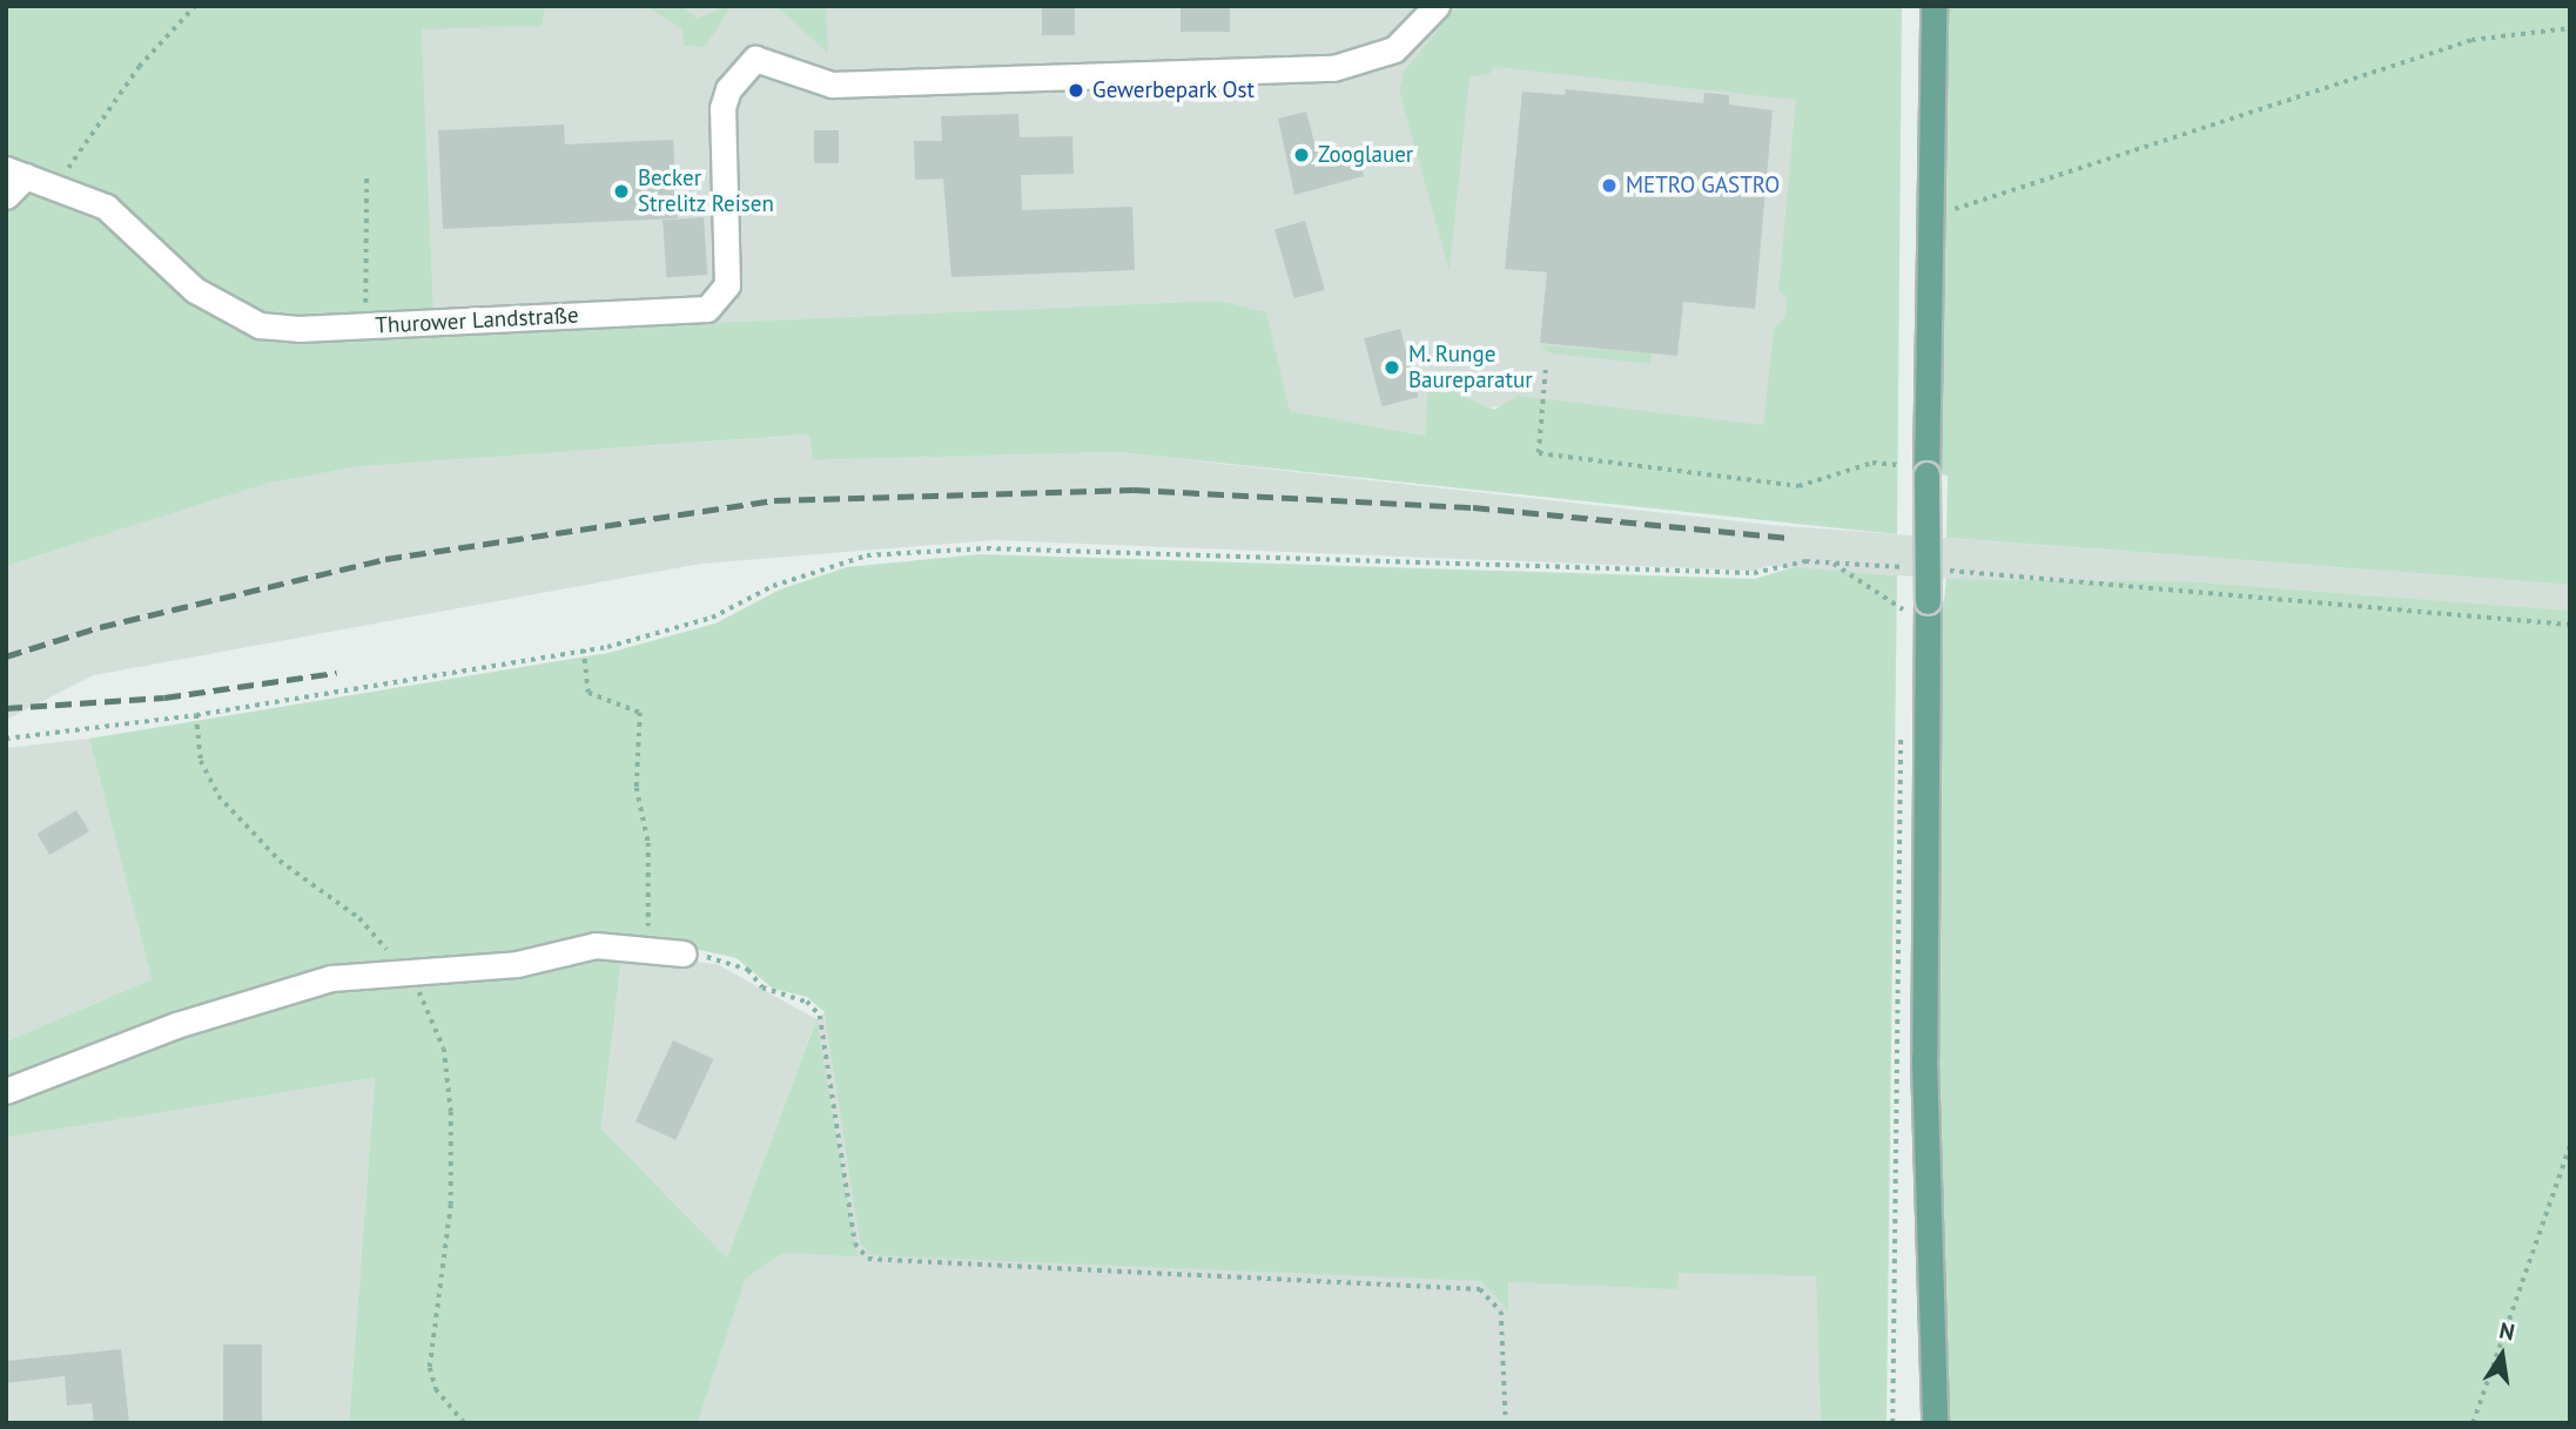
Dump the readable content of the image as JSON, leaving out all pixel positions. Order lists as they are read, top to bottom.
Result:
{
  "streets": {
    "street": ["Thurower Landstraße"]
  },
  "places": [
    "Gewerbepark Ost",
    "Zooglauer",
    "METRO GASTRO",
    "Becker Strelitz Reisen",
    "M. Runge Baureparatur"
  ],
  "north": "top"
}
